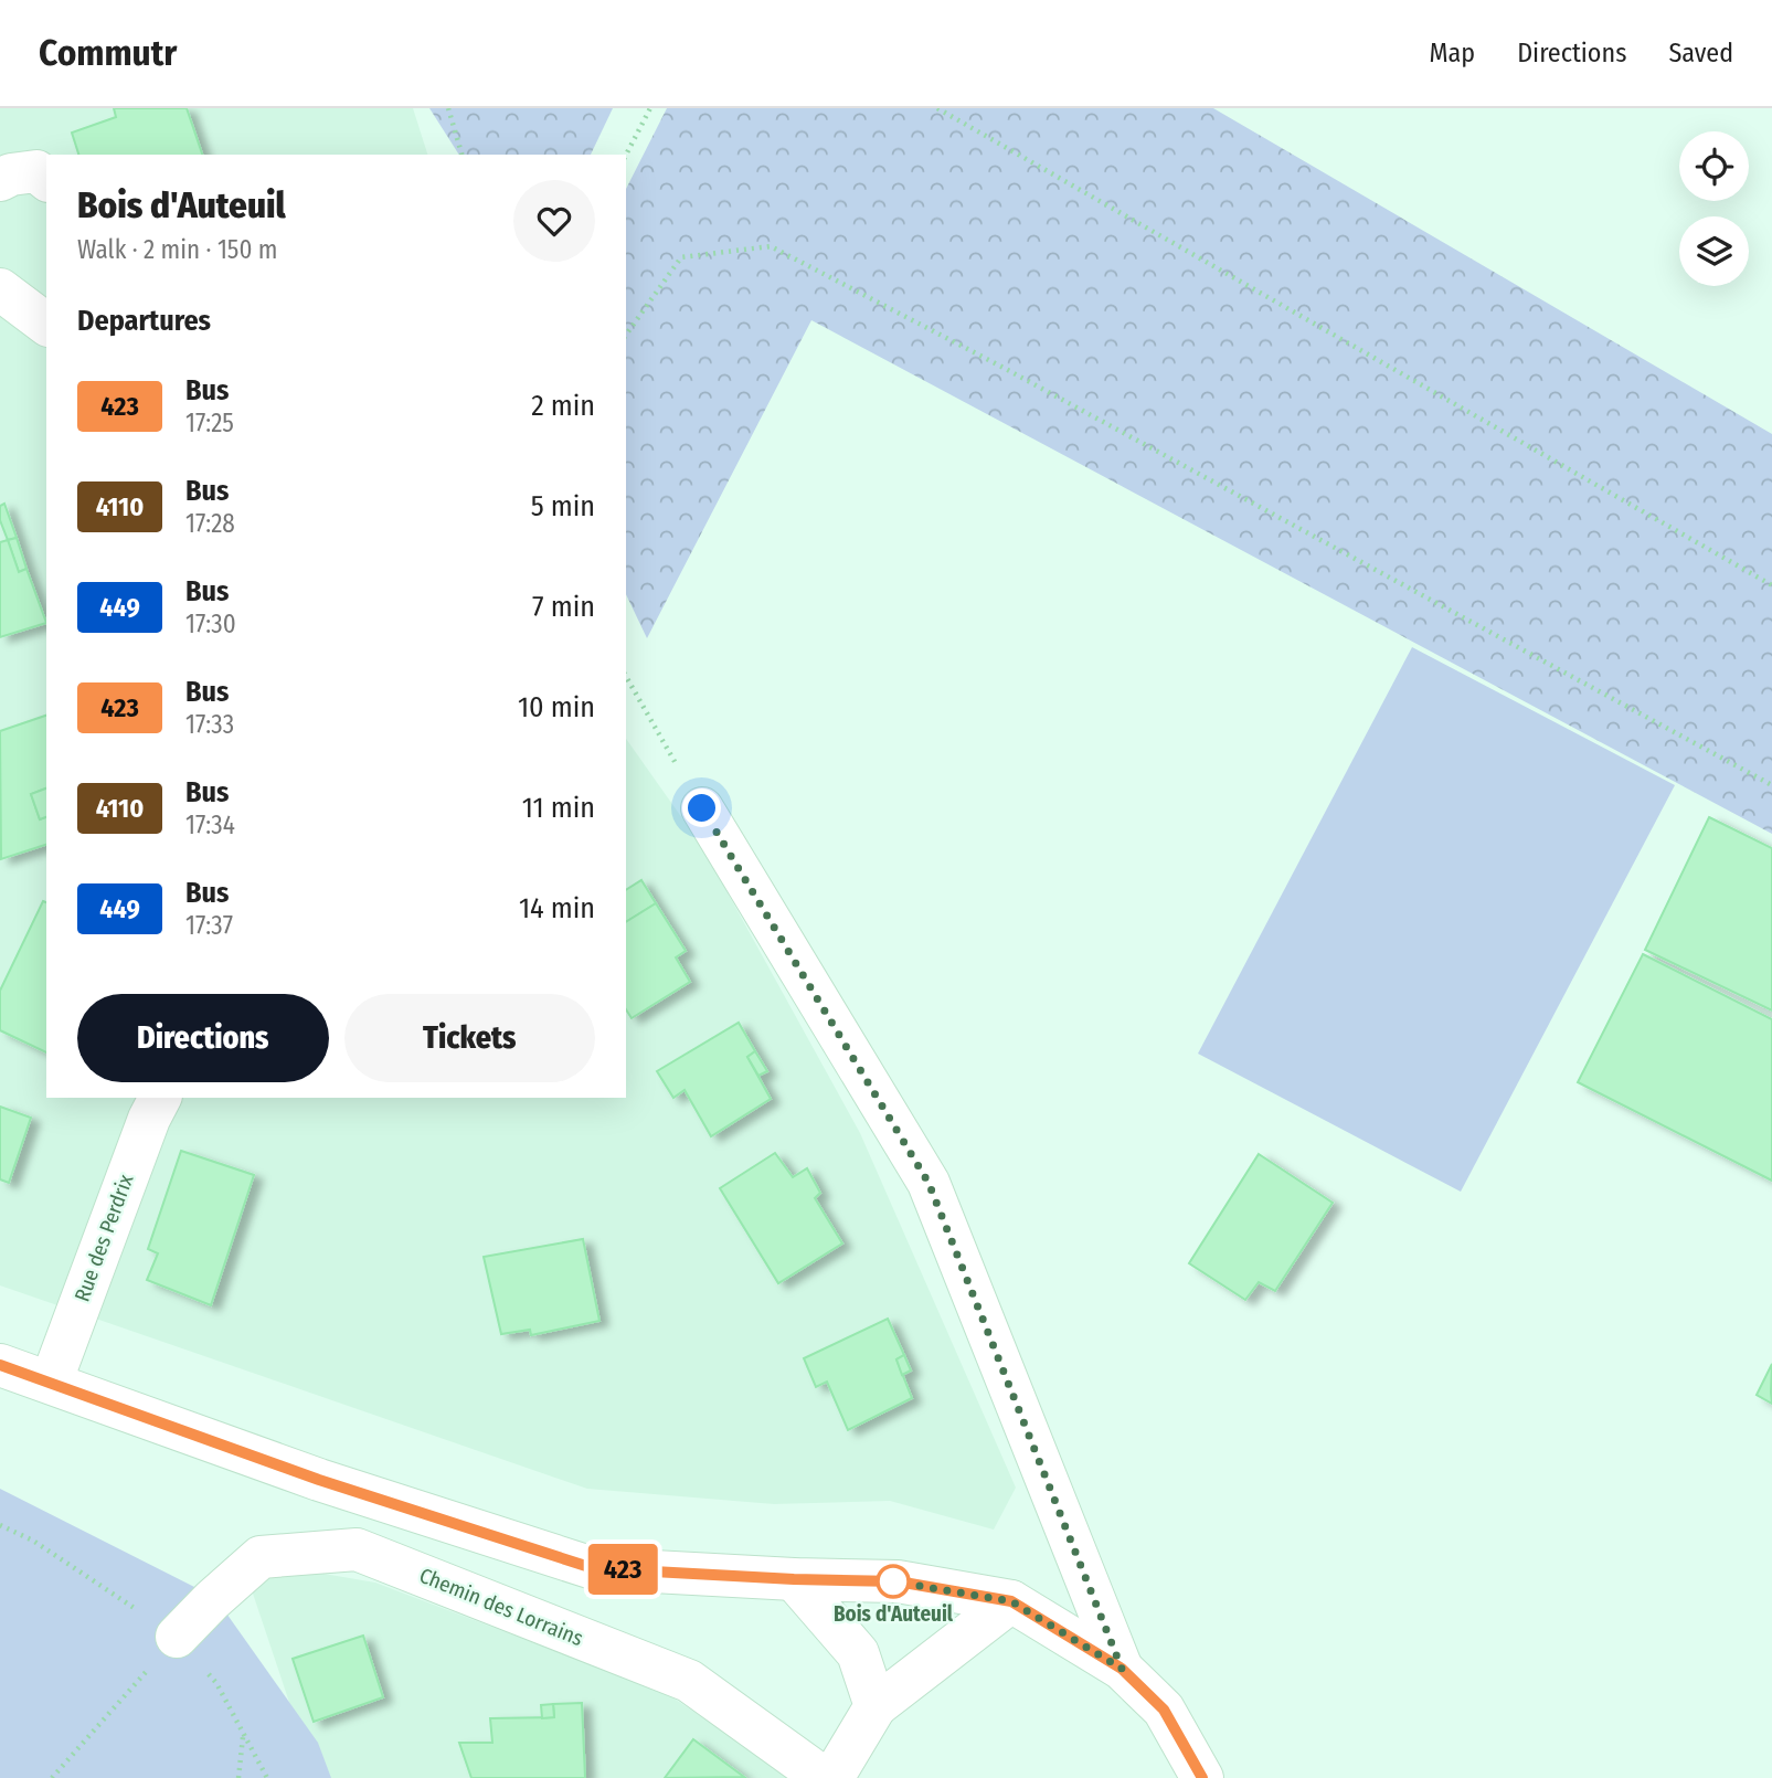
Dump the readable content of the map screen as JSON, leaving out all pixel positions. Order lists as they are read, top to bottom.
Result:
{
  "streets": {
    "street": ["Rue des Perdrix", "Chemin des Lorrains"]
  },
  "places": ["Bois d'Auteuil"],
  "lines": ["bus line 423"],
  "page": {
    "header": "Commutr",
    "nav": ["Map", "Directions", "Saved"],
    "on_map": "423",
    "heading": [
      ["Bois d'Auteuil", "Walk · 2 min · 150 m"],
      "Departures"
    ],
    "list": [
      {
        "mark": "423",
        "name": "Bus",
        "note": "17:25",
        "value": "2 min"
      },
      {
        "mark": "4110",
        "name": "Bus",
        "note": "17:28",
        "value": "5 min"
      },
      {
        "mark": "449",
        "name": "Bus",
        "note": "17:30",
        "value": "7 min"
      },
      {
        "mark": "423",
        "name": "Bus",
        "note": "17:33",
        "value": "10 min"
      },
      {
        "mark": "4110",
        "name": "Bus",
        "note": "17:34",
        "value": "11 min"
      },
      {
        "mark": "449",
        "name": "Bus",
        "note": "17:37",
        "value": "14 min"
      }
    ],
    "buttons": ["Directions", "Tickets"]
  }
}
